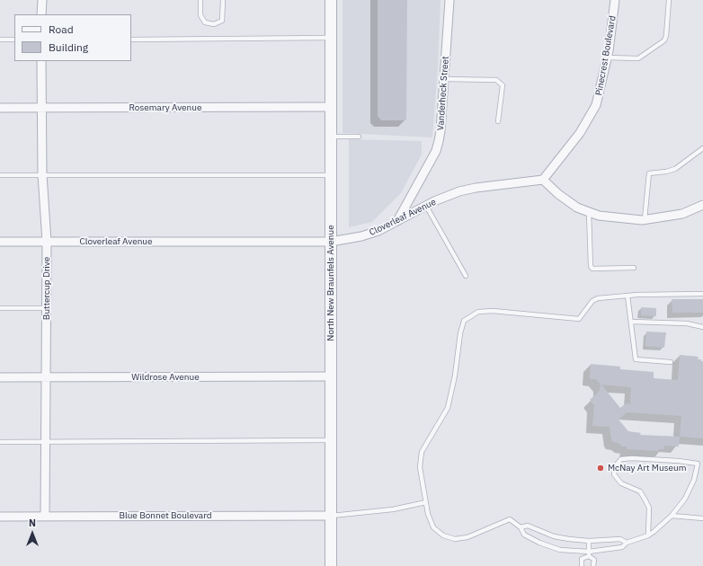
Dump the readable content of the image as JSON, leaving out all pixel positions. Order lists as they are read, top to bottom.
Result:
{
  "streets": {
    "street": [
      "Pinecrest Boulevard",
      "Vanderheck Street",
      "Rosemary Avenue",
      "Cloverleaf Avenue",
      "North New Braunfels Avenue",
      "Buttercup Drive",
      "Wildrose Avenue",
      "Blue Bonnet Boulevard"
    ]
  },
  "crossings": [
    ["Pinecrest Boulevard", "Cloverleaf Avenue"],
    ["Vanderheck Street", "Cloverleaf Avenue"],
    ["Rosemary Avenue", "North New Braunfels Avenue"],
    ["Rosemary Avenue", "Buttercup Drive"],
    ["Cloverleaf Avenue", "North New Braunfels Avenue"],
    ["Cloverleaf Avenue", "Buttercup Drive"],
    ["North New Braunfels Avenue", "Wildrose Avenue"],
    ["North New Braunfels Avenue", "Blue Bonnet Boulevard"],
    ["Buttercup Drive", "Wildrose Avenue"],
    ["Buttercup Drive", "Blue Bonnet Boulevard"]
  ],
  "places": ["McNay Art Museum"],
  "legend": ["Road", "Building"],
  "north": "top"
}
